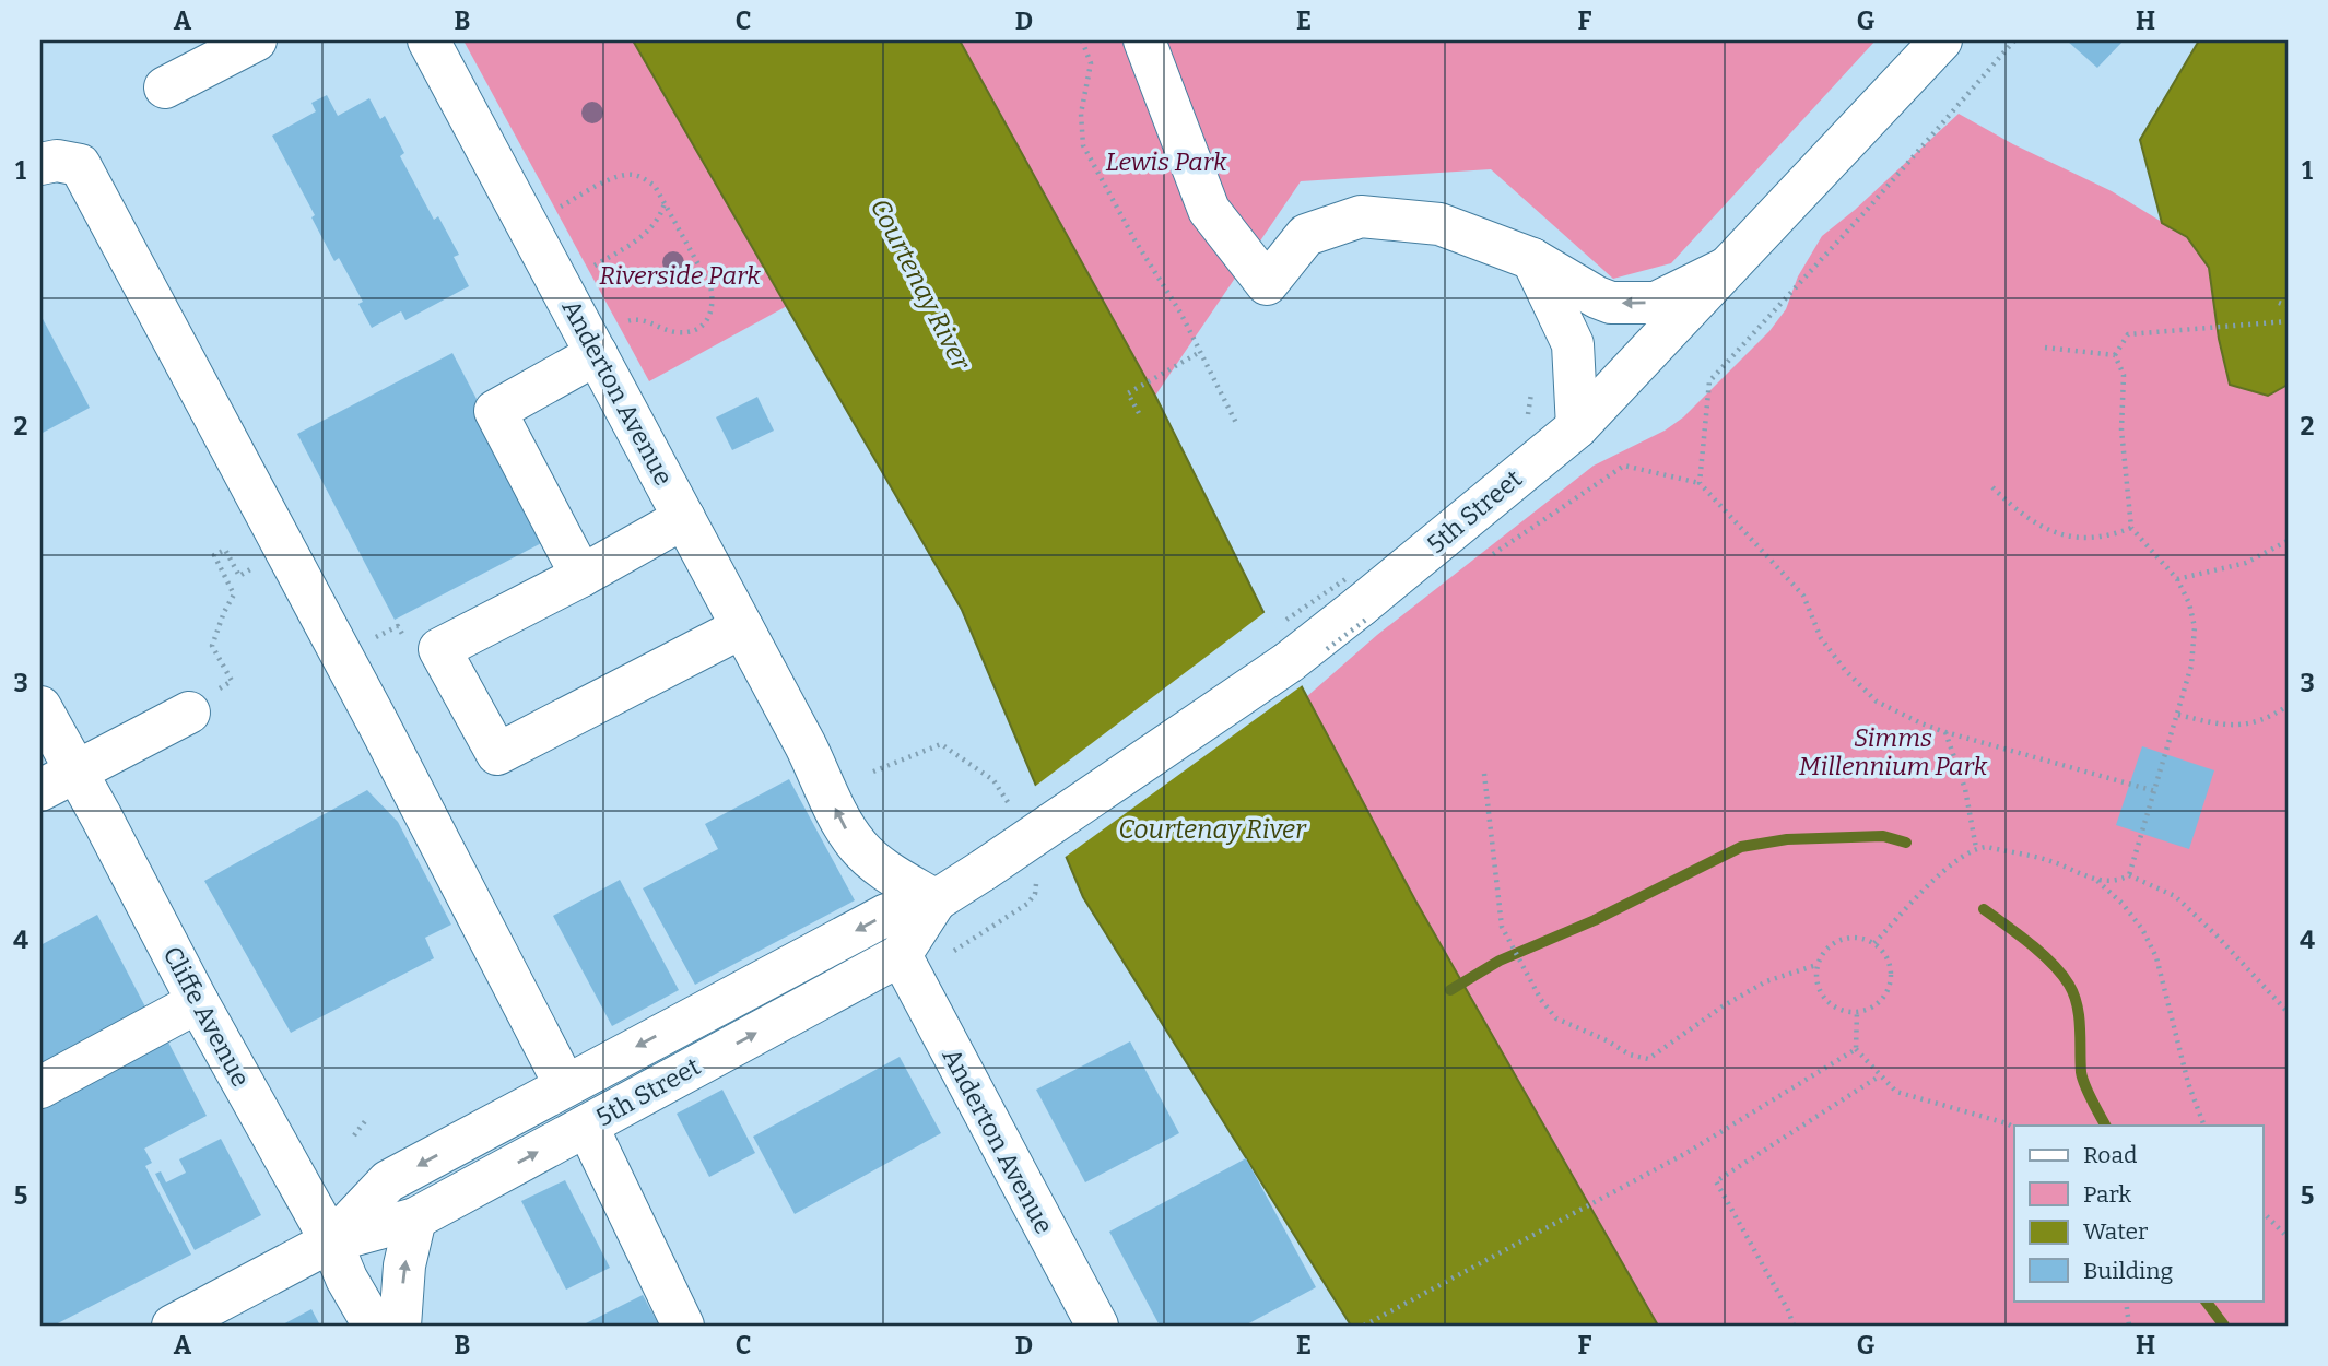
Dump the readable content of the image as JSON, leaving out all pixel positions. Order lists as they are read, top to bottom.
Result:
{
  "streets": {
    "main road": ["Anderton Avenue", "5th Street", "Cliffe Avenue"]
  },
  "crossings": [
    ["Anderton Avenue", "5th Street"],
    ["5th Street", "Cliffe Avenue"]
  ],
  "water": ["Courtenay River"],
  "parks": ["Lewis Park", "Riverside Park", "Simms Millennium Park"],
  "legend": [
    "Road",
    "Park",
    "Water",
    "Building"
  ],
  "grid": {
    "columns": [
      "A",
      "B",
      "C",
      "D",
      "E",
      "F",
      "G",
      "H"
    ],
    "rows": [
      "1",
      "2",
      "3",
      "4",
      "5"
    ]
  }
}
